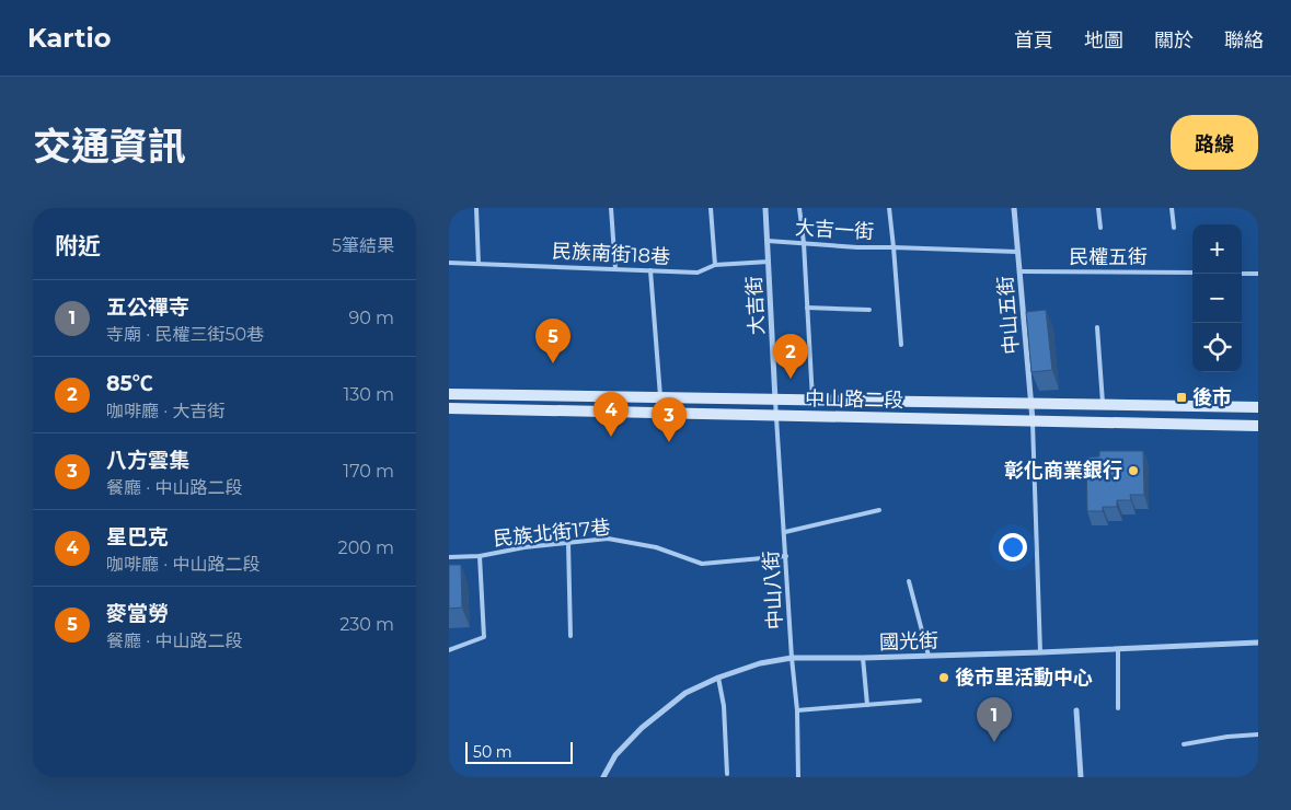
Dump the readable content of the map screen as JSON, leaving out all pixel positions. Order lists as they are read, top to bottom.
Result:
{
  "streets": {
    "main road": ["中山路二段"],
    "street": ["大吉街", "中山五街", "國光街"],
    "lane": [
      "大吉一街",
      "民族南街18巷",
      "民權五街",
      "民族北街17巷",
      "中山八街"
    ]
  },
  "crossings": [
    ["大吉一街", "大吉街"],
    ["民族南街18巷", "大吉街"],
    ["民權五街", "中山五街"],
    ["大吉街", "中山路二段"],
    ["大吉街", "中山八街"],
    ["中山五街", "中山路二段"],
    ["中山路二段", "中山八街"],
    ["民族北街17巷", "中山八街"],
    ["中山八街", "國光街"]
  ],
  "places": {
    "transit": ["後市"],
    "other": ["彰化商業銀行", "後市里活動中心"]
  },
  "scale_bar": "50 m",
  "page": {
    "header": "Kartio",
    "nav": [
      "首頁",
      "地圖",
      "關於",
      "聯絡"
    ],
    "title": "交通資訊",
    "buttons": "路線",
    "heading": ["附近", "5筆結果"],
    "map_buttons": ["+", "−"],
    "list": [
      {
        "mark": "1",
        "name": "五公禪寺",
        "note": "寺廟 · 民權三街50巷",
        "value": "90 m"
      },
      {
        "mark": "2",
        "name": "85℃",
        "note": "咖啡廳 · 大吉街",
        "value": "130 m"
      },
      {
        "mark": "3",
        "name": "八方雲集",
        "note": "餐廳 · 中山路二段",
        "value": "170 m"
      },
      {
        "mark": "4",
        "name": "星巴克",
        "note": "咖啡廳 · 中山路二段",
        "value": "200 m"
      },
      {
        "mark": "5",
        "name": "麥當勞",
        "note": "餐廳 · 中山路二段",
        "value": "230 m"
      }
    ],
    "pins": [
      "5",
      "2",
      "4",
      "3",
      "1"
    ],
    "scale": "50 m"
  }
}
